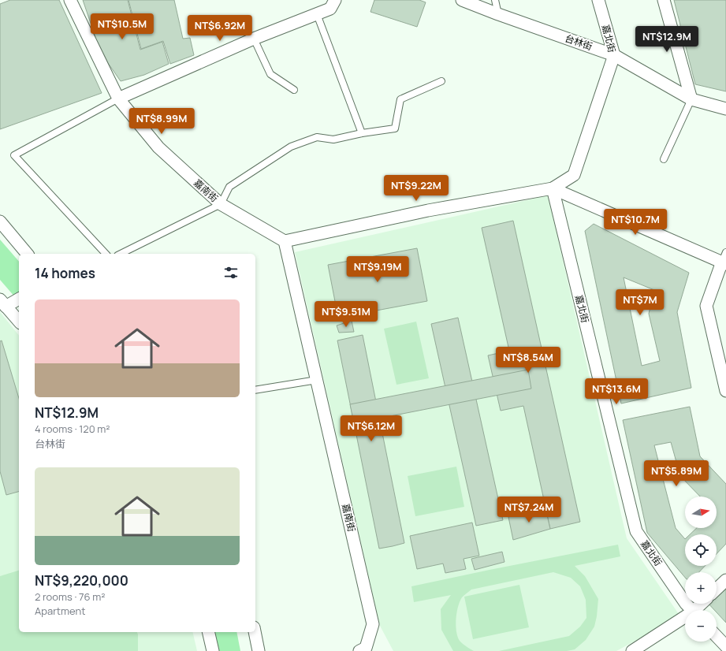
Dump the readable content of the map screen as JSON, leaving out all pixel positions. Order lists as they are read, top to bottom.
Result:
{
  "streets": {
    "street": ["嘉北街", "台林街", "嘉南街"]
  },
  "crossings": [
    ["嘉北街", "台林街"]
  ],
  "north": "right",
  "page": {
    "price": [
      "NT$10.5M",
      "NT$6.92M",
      "NT$12.9M",
      "NT$8.99M",
      "NT$9.22M",
      "NT$10.7M",
      "NT$9.19M",
      "NT$7M",
      "NT$9.51M",
      "NT$8.54M",
      "NT$13.6M",
      "NT$6.12M",
      "NT$5.89M",
      "NT$7.24M"
    ],
    "heading": "14 homes",
    "list": [
      {
        "name": "NT$12.9M",
        "note": "4 rooms · 120 m² · 台林街"
      },
      {
        "name": "NT$9,220,000",
        "note": "2 rooms · 76 m² · Apartment"
      }
    ],
    "map_buttons": ["+", "−"]
  }
}
